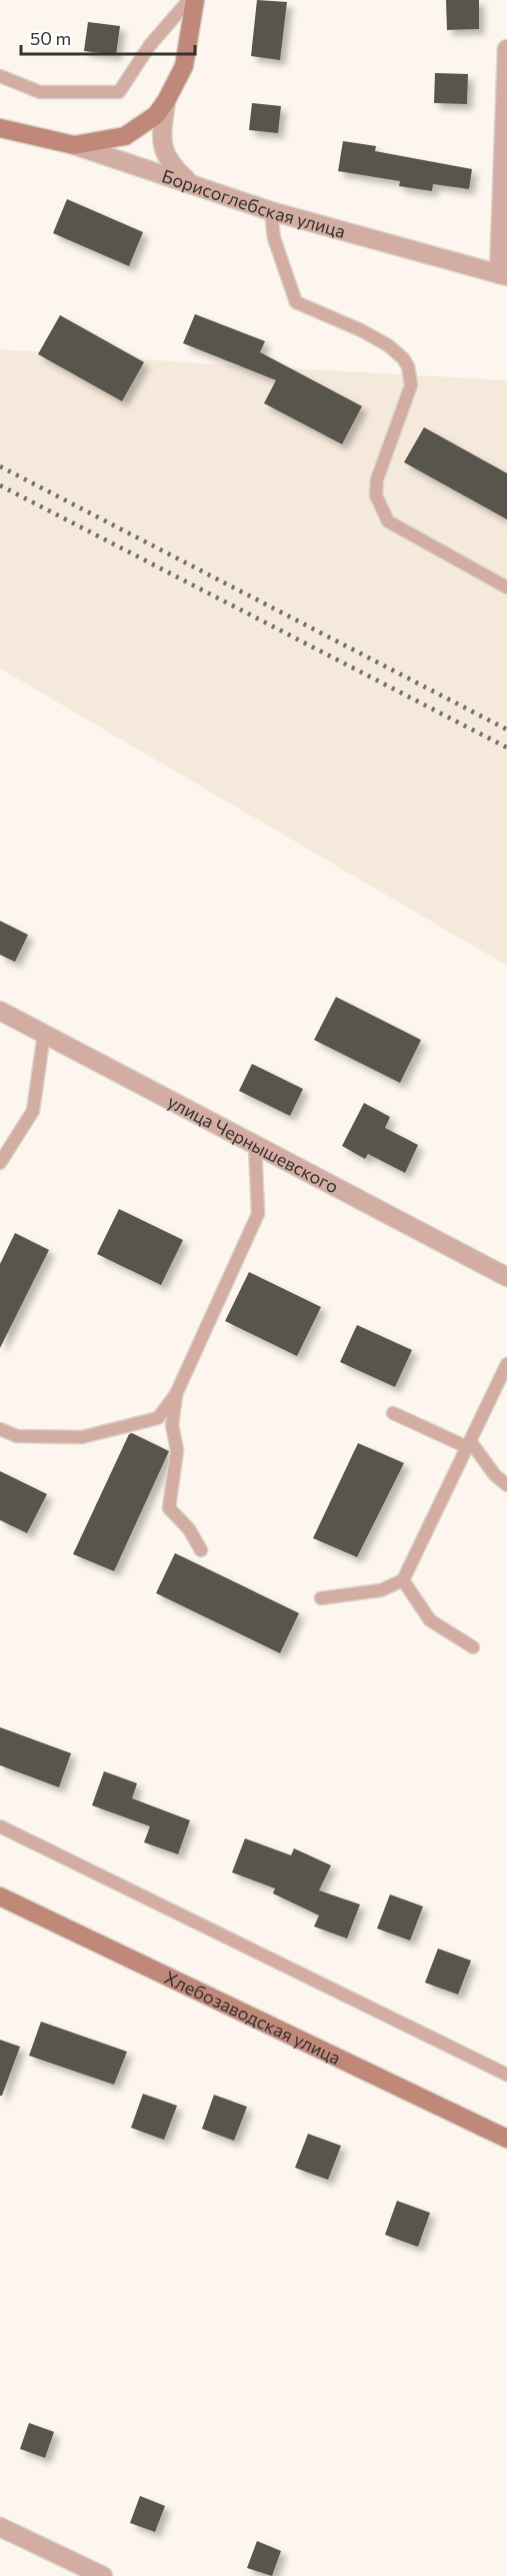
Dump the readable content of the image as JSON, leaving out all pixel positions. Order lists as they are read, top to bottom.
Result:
{
  "streets": {
    "street": ["Борисоглебская улица", "улица Чернышевского", "Хлебозаводская улица"]
  },
  "scale_bar": "50 m"
}
